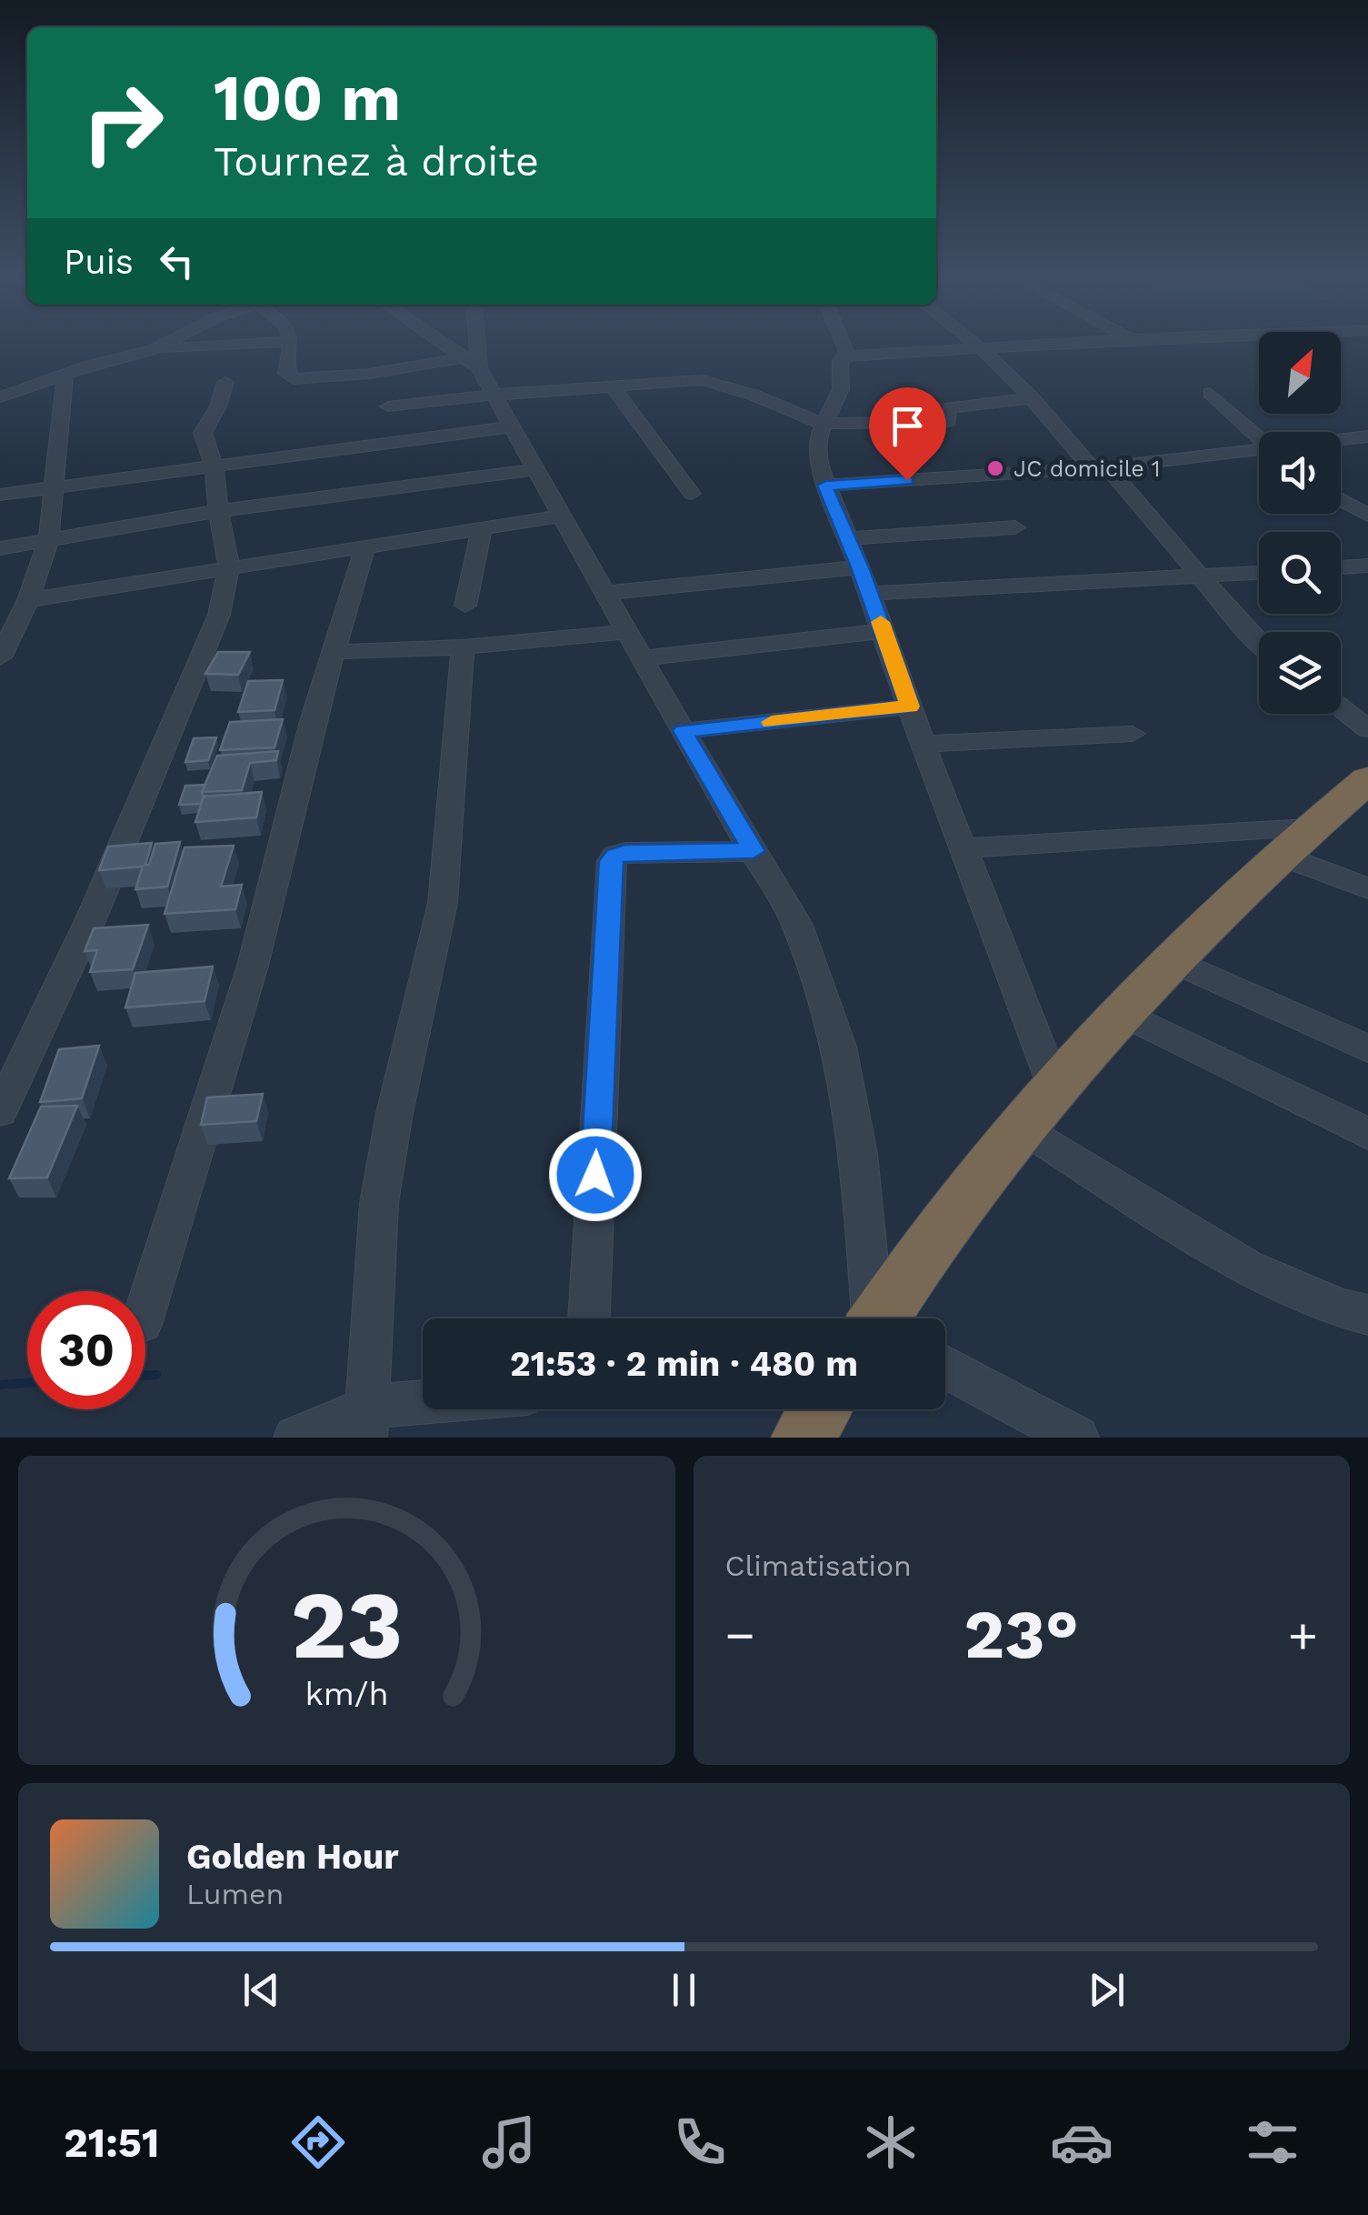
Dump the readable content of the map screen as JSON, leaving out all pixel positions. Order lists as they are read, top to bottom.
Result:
{
  "places": ["JC domicile 1"],
  "north": "top right",
  "page": {
    "turn": ["100 m", "Tournez à droite"],
    "then": "Puis",
    "limit": "30",
    "trip": "21:53 · 2 min · 480 m",
    "tile": "Climatisation",
    "heat": ["−", "23°", "+"],
    "song": ["Golden Hour", "Lumen"],
    "tabs": "21:51",
    "gauge": ["23", "km/h"]
  }
}
